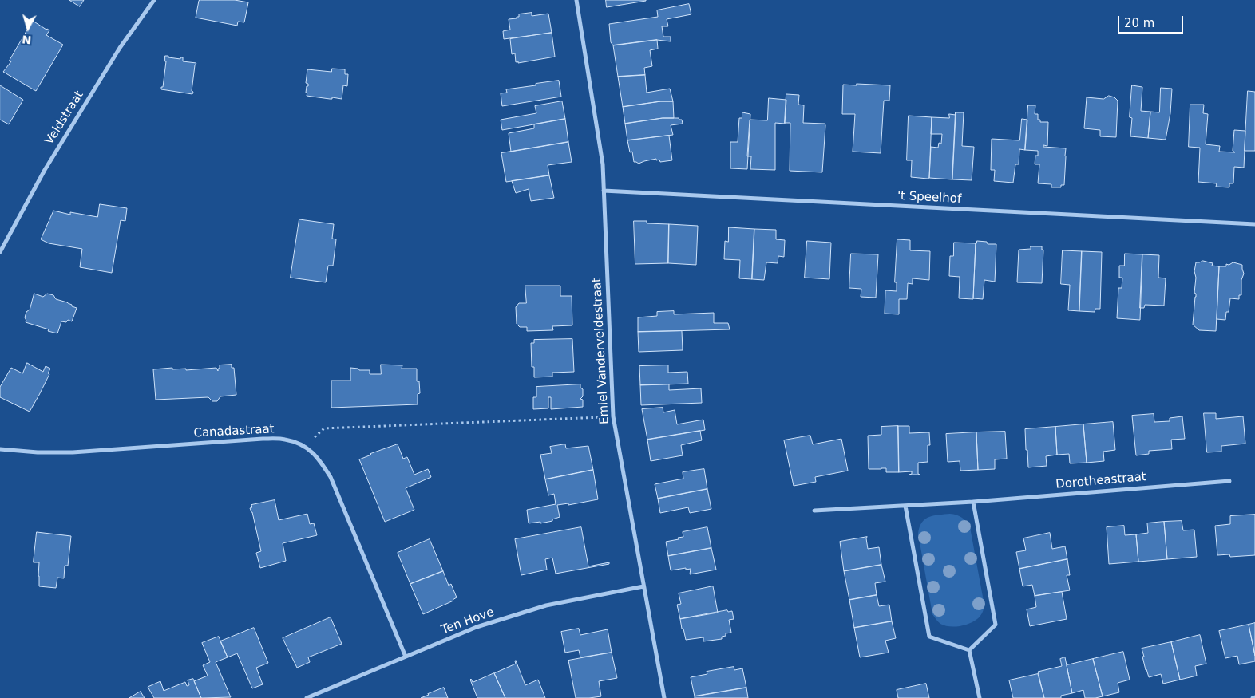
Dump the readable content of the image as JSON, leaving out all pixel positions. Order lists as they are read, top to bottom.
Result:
{
  "streets": {
    "street": [
      "Veldstraat",
      "'t Speelhof",
      "Emiel Vanderveldestraat",
      "Canadastraat",
      "Dorotheastraat",
      "Ten Hove"
    ]
  },
  "crossings": [
    ["'t Speelhof", "Emiel Vanderveldestraat"],
    ["Emiel Vanderveldestraat", "Ten Hove"],
    ["Canadastraat", "Ten Hove"]
  ],
  "scale_bar": "20 m",
  "north": "bottom"
}
